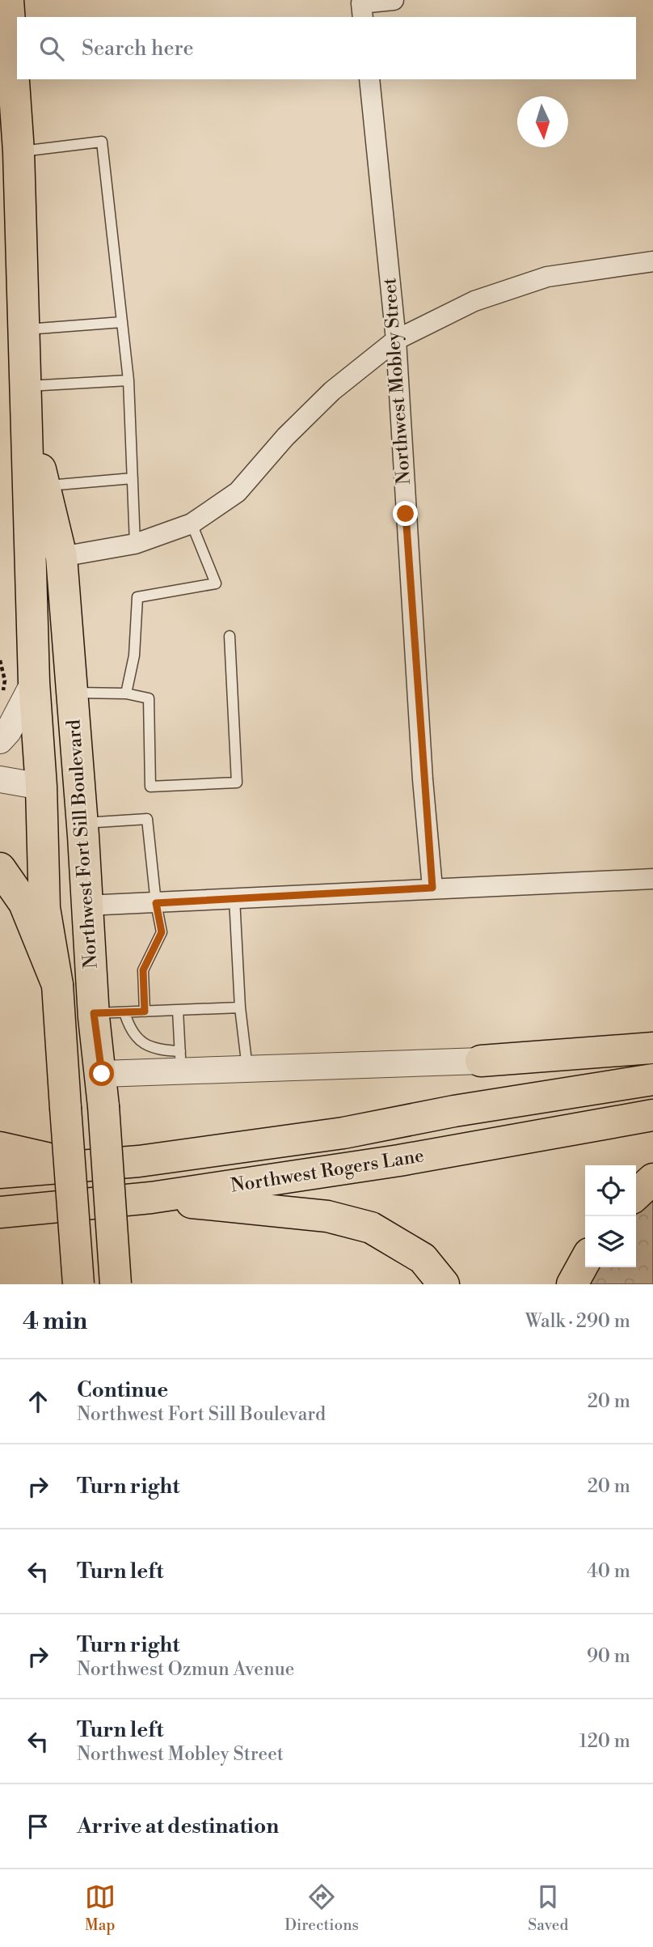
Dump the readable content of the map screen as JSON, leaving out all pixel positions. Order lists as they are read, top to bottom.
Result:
{
  "streets": {
    "main road": ["Northwest Fort Sill Boulevard", "Northwest Rogers Lane"],
    "street": ["Northwest Mobley Street"]
  },
  "north": "bottom",
  "page": {
    "search": "Search here",
    "heading": ["4 min", "Walk · 290 m"],
    "list": [
      ["Continue", "Northwest Fort Sill Boulevard", "20 m"],
      ["Turn right", "20 m"],
      ["Turn left", "40 m"],
      ["Turn right", "Northwest Ozmun Avenue", "90 m"],
      ["Turn left", "Northwest Mobley Street", "120 m"],
      "Arrive at destination"
    ],
    "nav": ["Map", "Directions", "Saved"]
  }
}
